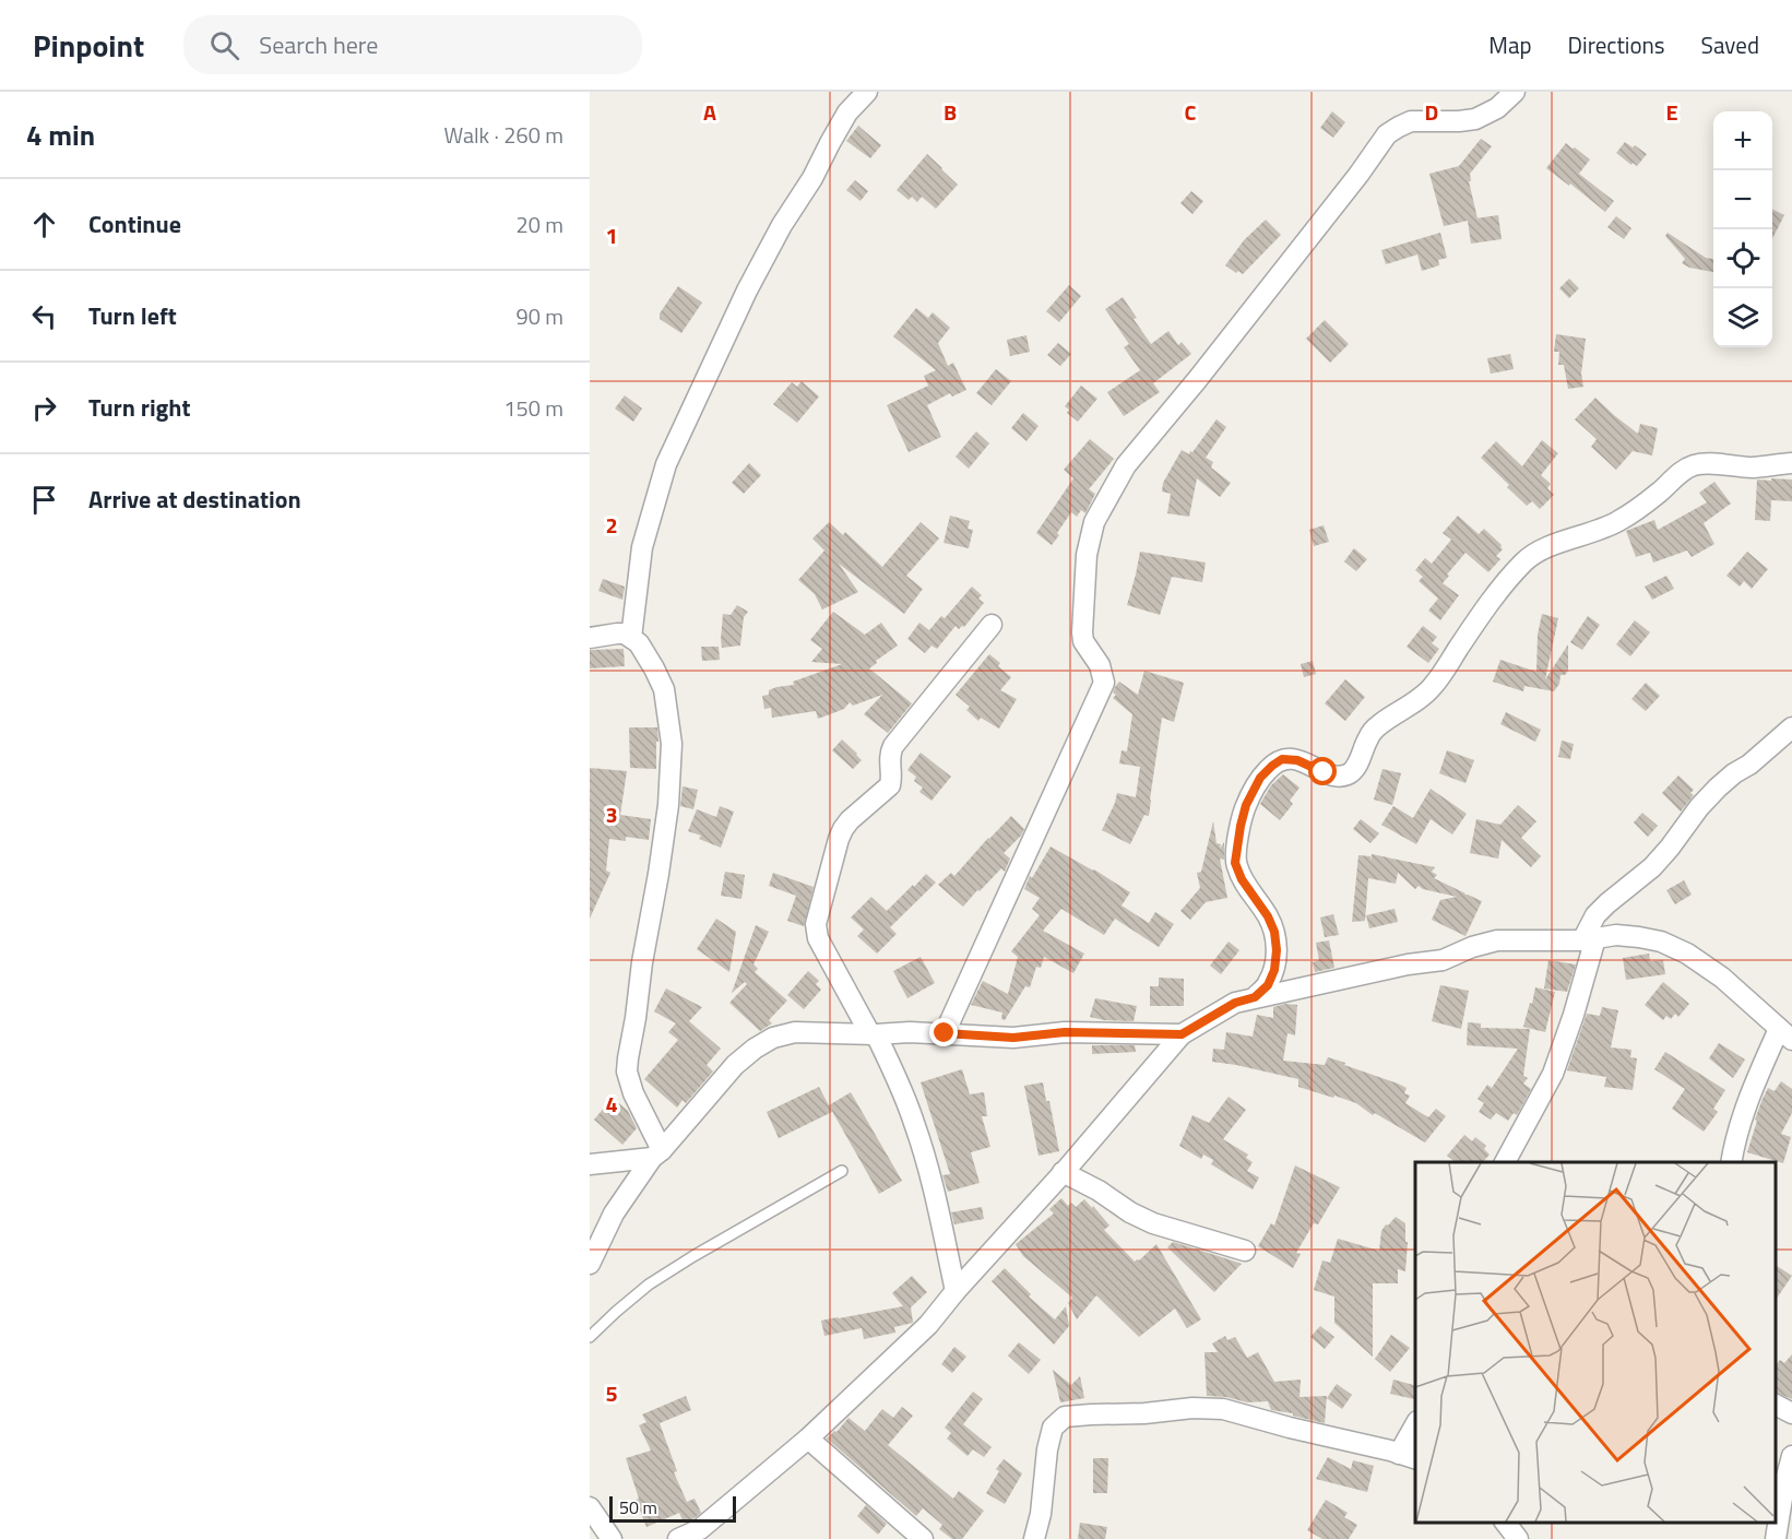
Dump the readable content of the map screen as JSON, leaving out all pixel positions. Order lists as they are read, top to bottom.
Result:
{
  "scale_bar": "50 m",
  "page": {
    "header": "Pinpoint",
    "search": "Search here",
    "nav": ["Map", "Directions", "Saved"],
    "heading": ["4 min", "Walk · 260 m"],
    "map_buttons": ["+", "−"],
    "list": [
      ["Continue", "20 m"],
      ["Turn left", "90 m"],
      ["Turn right", "150 m"],
      "Arrive at destination"
    ],
    "scale": "50 m"
  },
  "grid": {
    "columns": [
      "A",
      "B",
      "C",
      "D",
      "E"
    ],
    "rows": [
      "1",
      "2",
      "3",
      "4",
      "5"
    ]
  }
}
